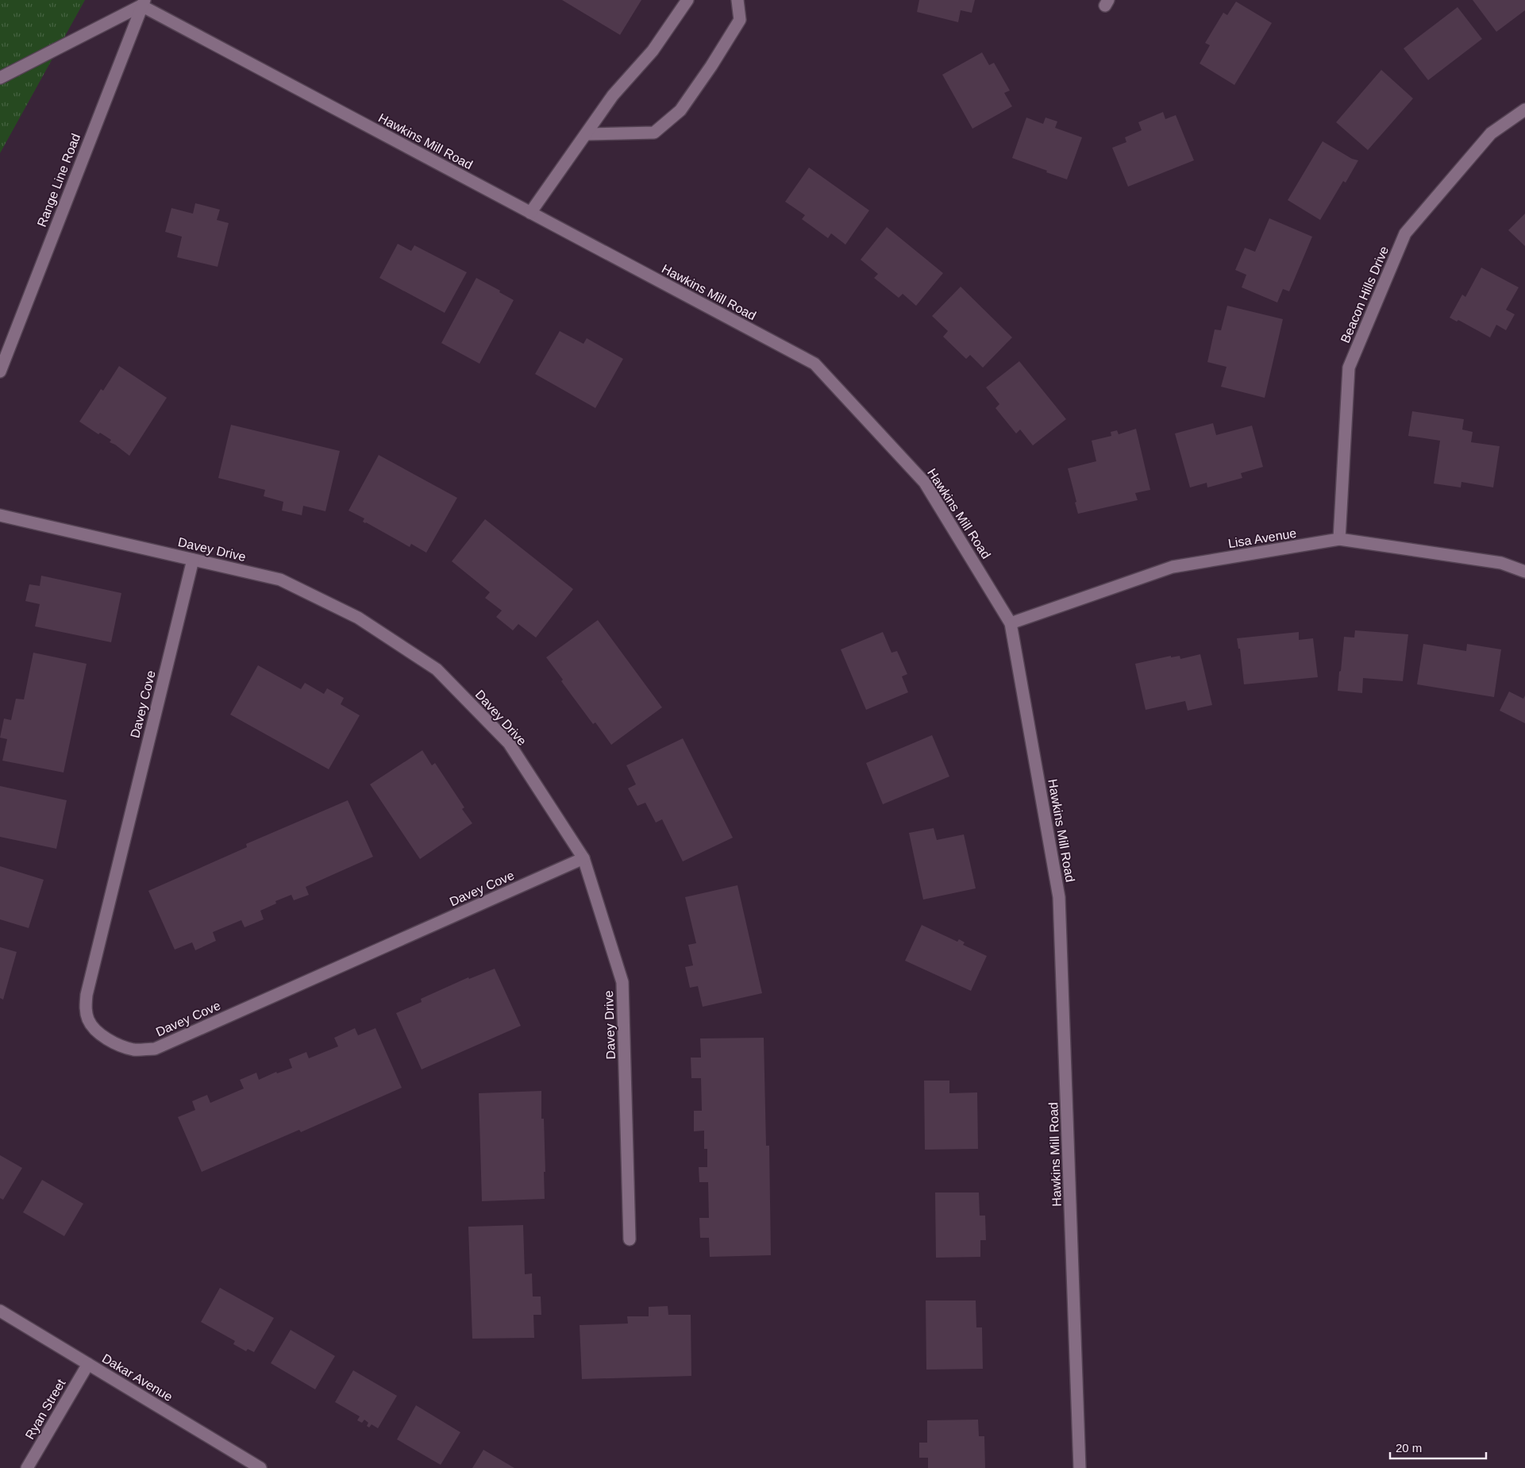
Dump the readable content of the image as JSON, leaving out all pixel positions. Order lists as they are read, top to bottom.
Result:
{
  "streets": {
    "street": [
      "Hawkins Mill Road",
      "Range Line Road",
      "Beacon Hills Drive",
      "Lisa Avenue",
      "Davey Drive",
      "Davey Cove",
      "Dakar Avenue",
      "Ryan Street"
    ]
  },
  "crossings": [
    ["Hawkins Mill Road", "Range Line Road"],
    ["Hawkins Mill Road", "Lisa Avenue"],
    ["Beacon Hills Drive", "Lisa Avenue"],
    ["Davey Drive", "Davey Cove"],
    ["Dakar Avenue", "Ryan Street"]
  ],
  "scale_bar": "20 m"
}
